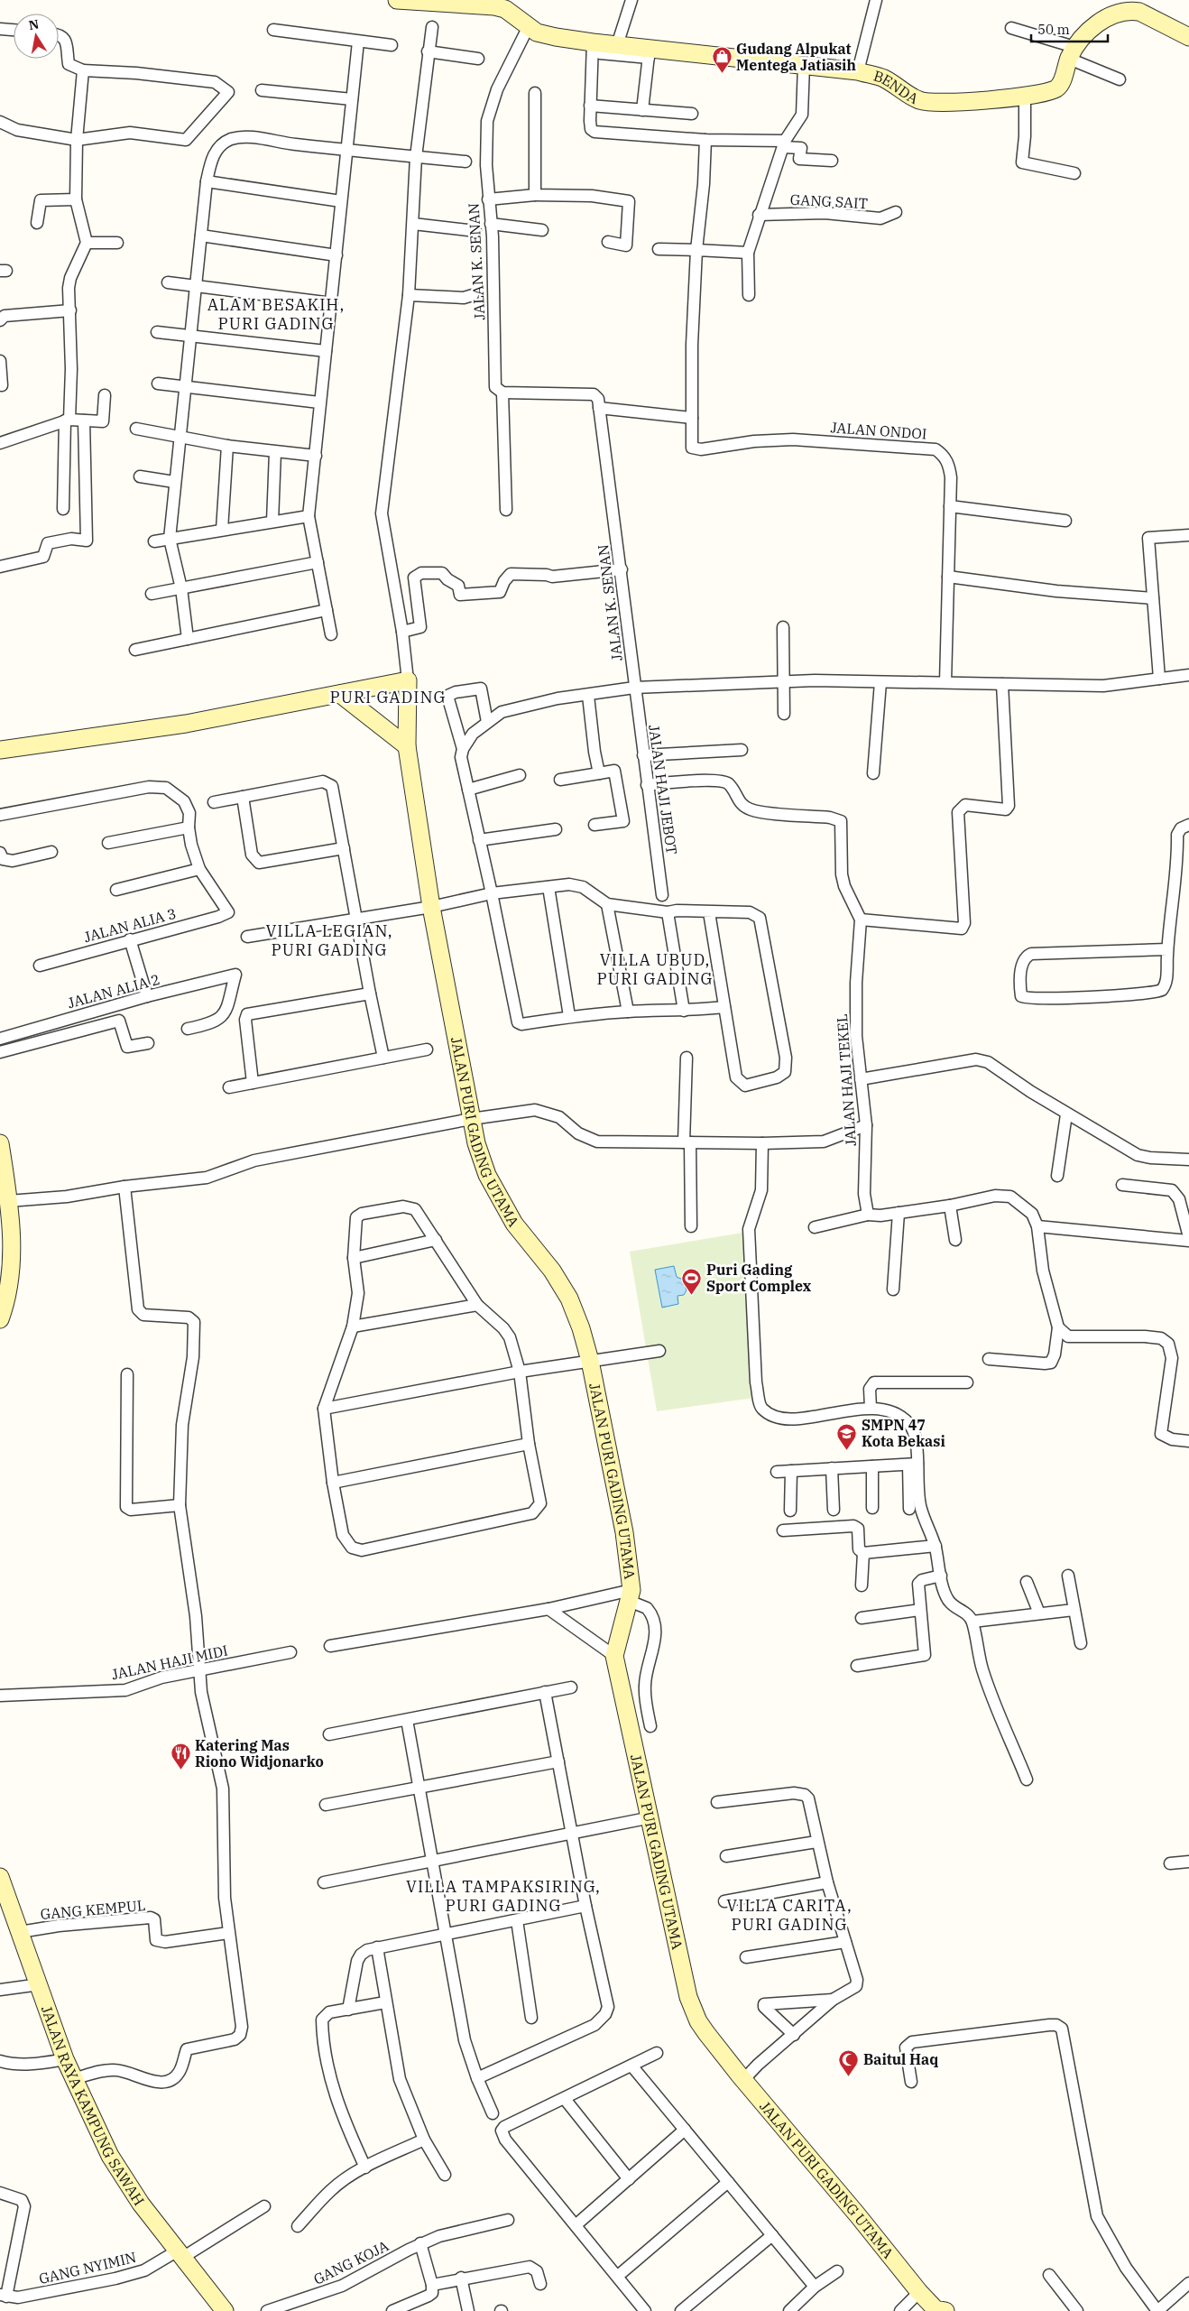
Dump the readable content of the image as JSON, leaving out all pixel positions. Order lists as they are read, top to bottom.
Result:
{
  "streets": {
    "street": [
      "BENDA",
      "GANG SAIT",
      "JALAN K. SENAN",
      "JALAN ONDOI",
      "JALAN HAJI JEBOT",
      "JALAN ALIA 3",
      "JALAN ALIA 2",
      "JALAN HAJI TEKEL",
      "JALAN PURI GADING UTAMA",
      "JALAN HAJI MIDI",
      "GANG KEMPUL",
      "JALAN RAYA KAMPUNG SAWAH",
      "GANG KOJA",
      "GANG NYIMIN"
    ]
  },
  "crossings": [
    ["BENDA", "JALAN K. SENAN"],
    ["JALAN K. SENAN", "JALAN HAJI JEBOT"],
    ["JALAN HAJI JEBOT", "JALAN HAJI TEKEL"],
    ["GANG KEMPUL", "JALAN RAYA KAMPUNG SAWAH"],
    ["JALAN RAYA KAMPUNG SAWAH", "GANG NYIMIN"]
  ],
  "districts": [
    "ALAM BESAKIH, PURI GADING",
    "PURI GADING",
    "VILLA LEGIAN, PURI GADING",
    "VILLA UBUD, PURI GADING",
    "VILLA TAMPAKSIRING, PURI GADING",
    "VILLA CARITA, PURI GADING"
  ],
  "places": {
    "shop": ["Gudang Alpukat Mentega Jatiasih"],
    "sports": ["Puri Gading Sport Complex"],
    "school or university": ["SMPN 47 Kota Bekasi"],
    "restaurant": ["Katering Mas Riono Widjonarko"],
    "mosque": ["Baitul Haq"]
  },
  "scale_bar": "50 m",
  "north": "top"
}
